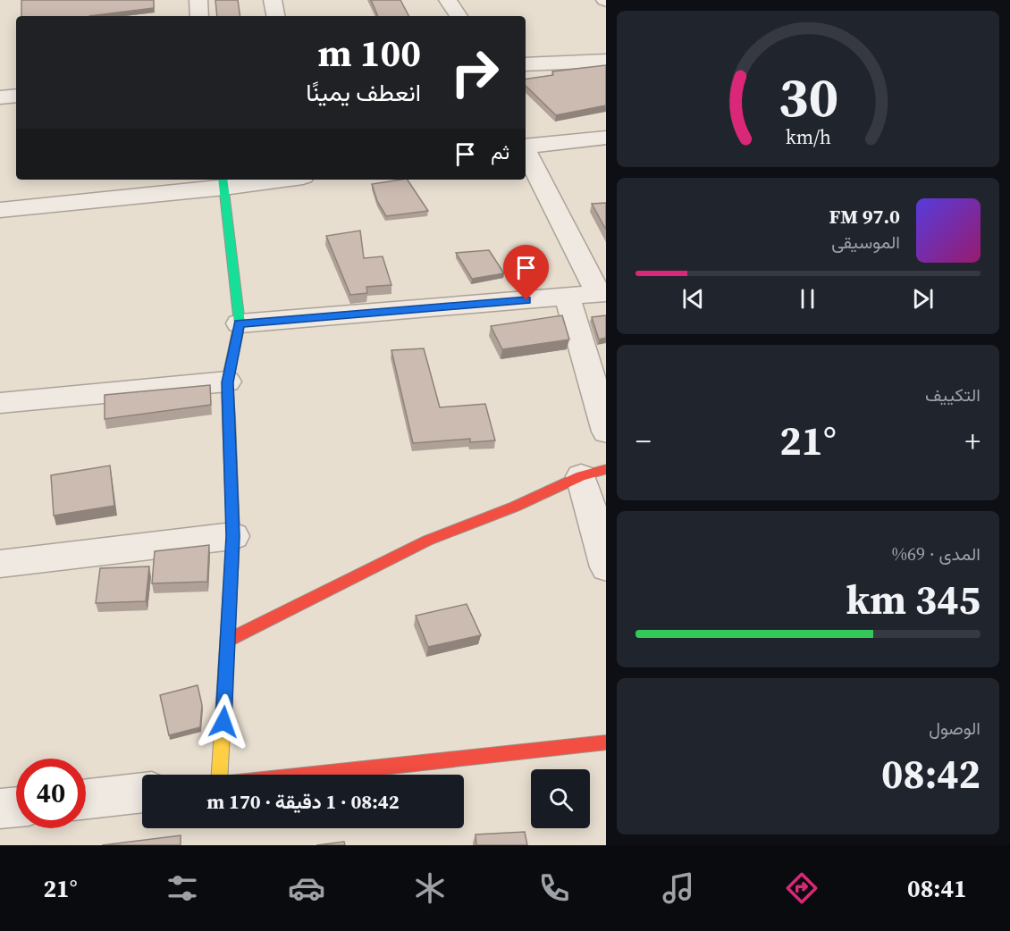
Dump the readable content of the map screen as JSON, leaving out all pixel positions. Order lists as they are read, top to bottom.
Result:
{
  "page": {
    "turn": ["100 m", "انعطف يمينًا"],
    "then": "ثم",
    "song": ["97.0 FM", "الموسيقى"],
    "tile": [
      "التكييف",
      ["المدى · 69%", "345 km"],
      ["الوصول", "08:42"]
    ],
    "heat": ["−", "21°", "+"],
    "limit": "40",
    "trip": "08:42 · 1 دقيقة · 170 m",
    "tabs": ["08:41", "21°"],
    "gauge": ["30", "km/h"]
  }
}
